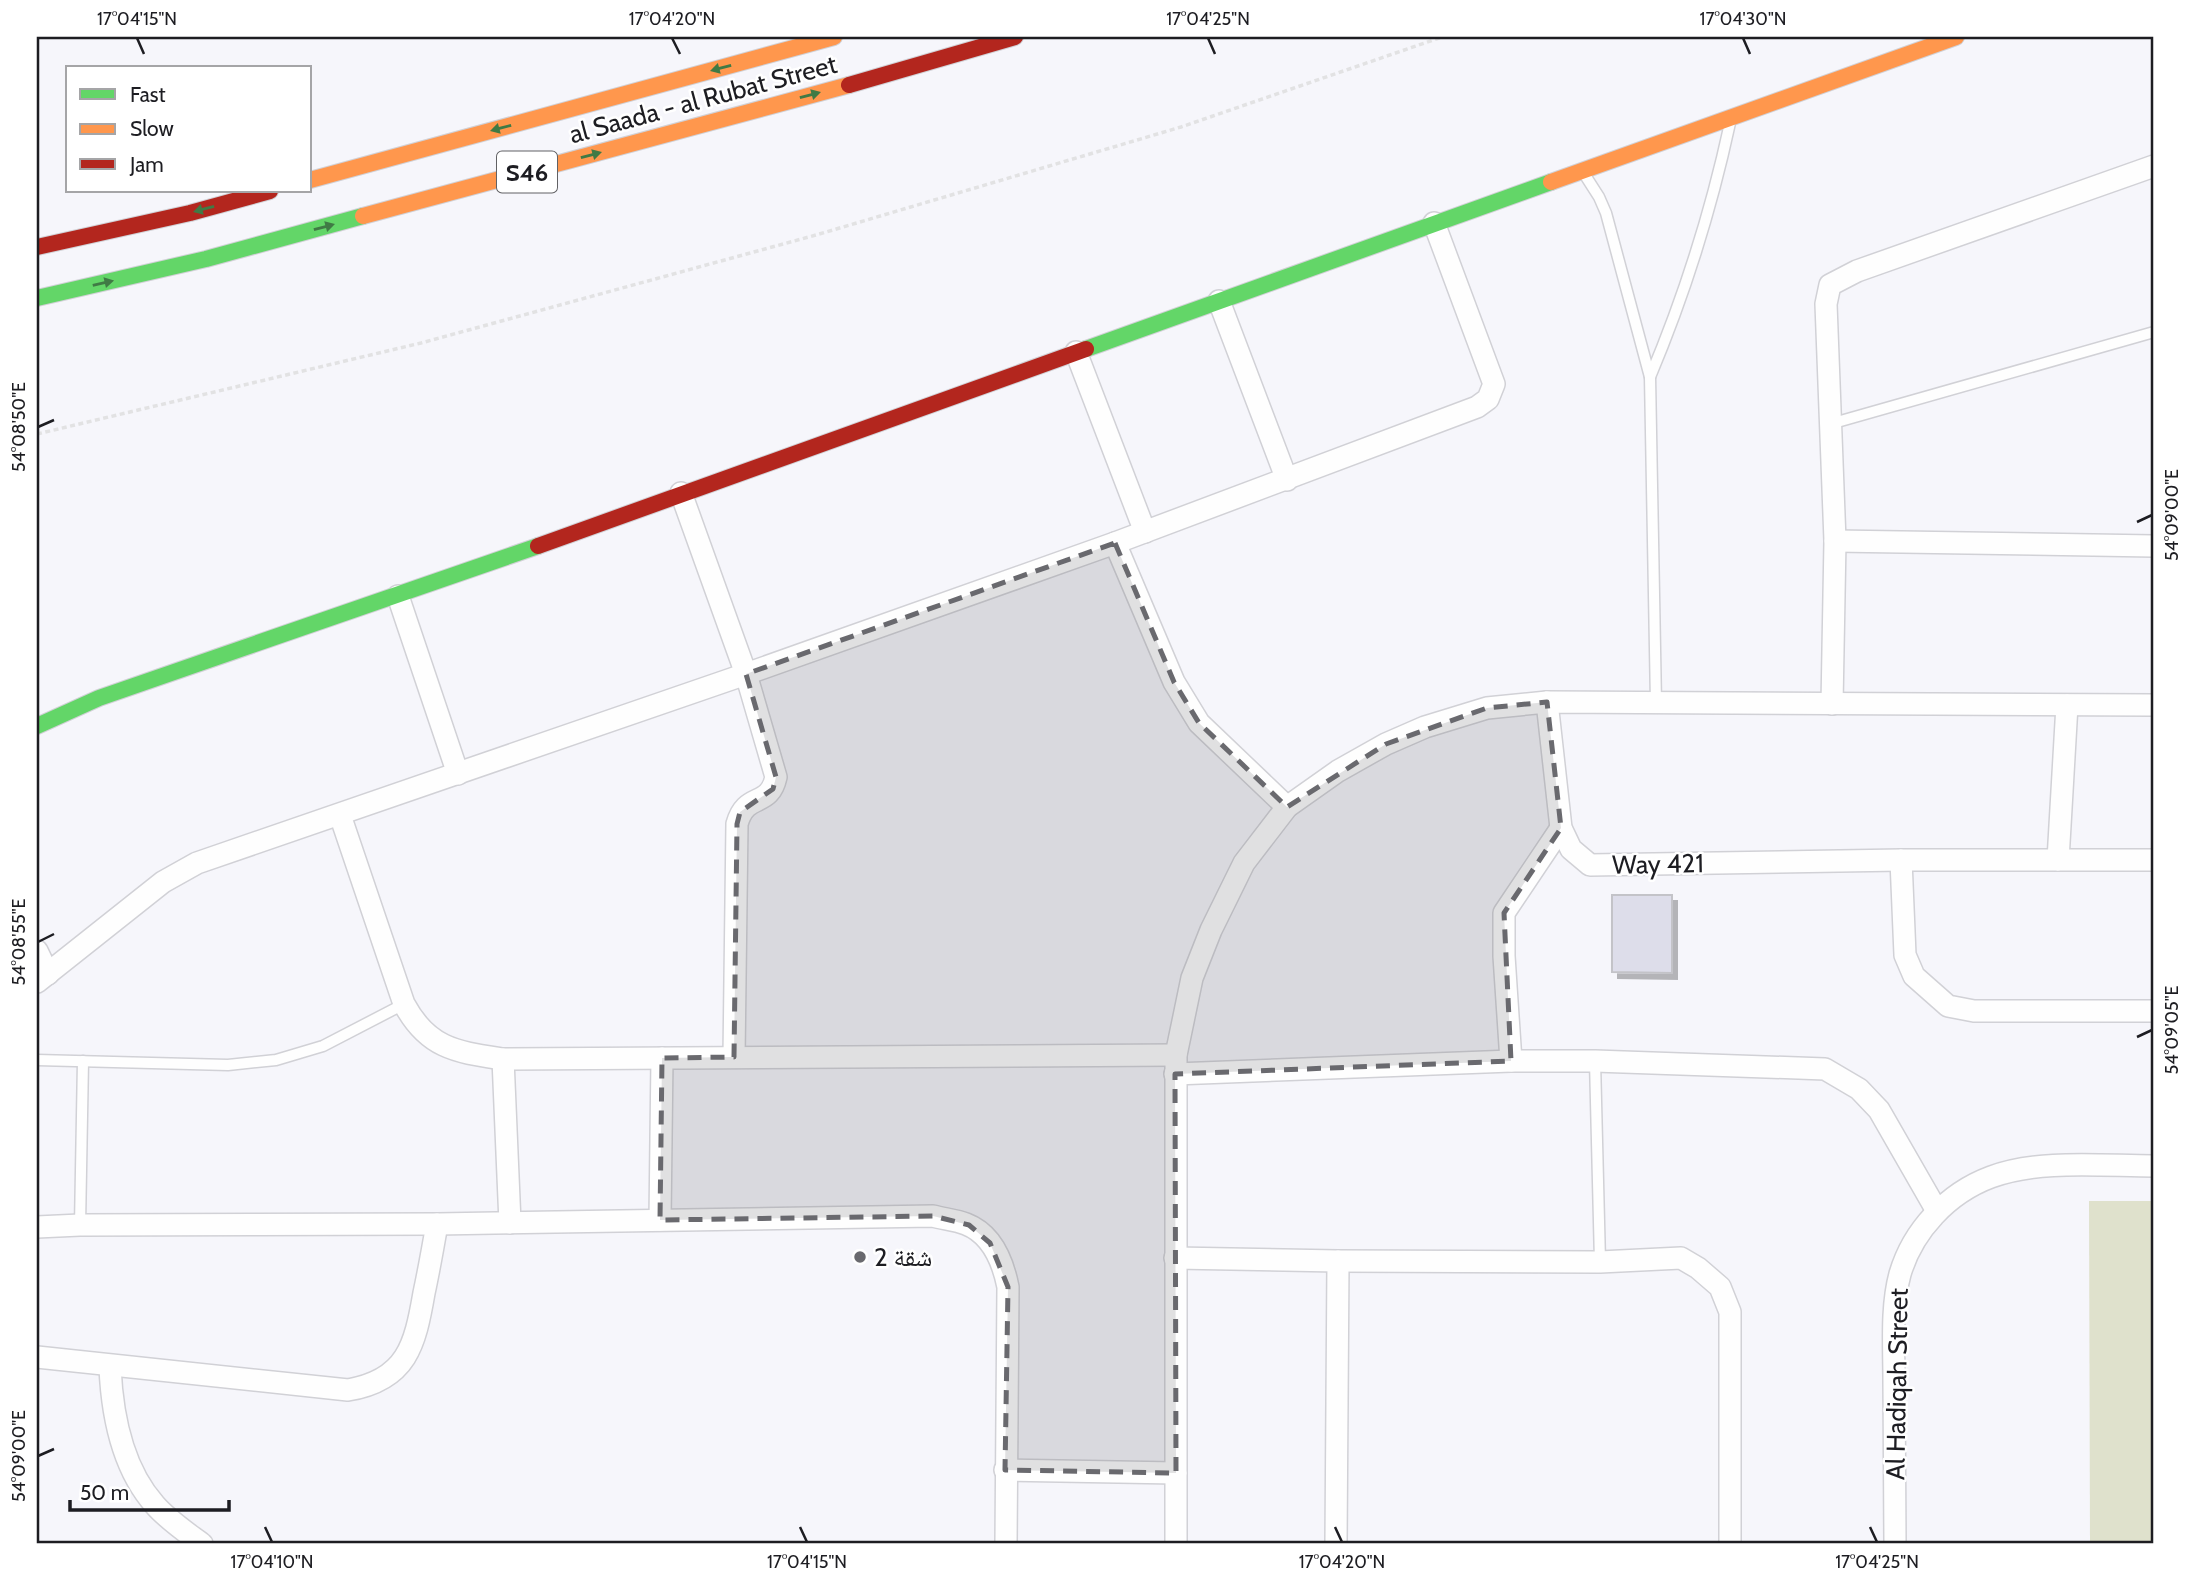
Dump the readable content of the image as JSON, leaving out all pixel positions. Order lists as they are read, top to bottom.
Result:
{
  "streets": {
    "main road": ["al Saada - al Rubat Street", "S46"],
    "street": ["Way 421", "Al Hadiqah Street"]
  },
  "places": ["شقة 2"],
  "legend": ["Fast", "Slow", "Jam"],
  "scale_bar": "50 m",
  "coordinates": [
    "17°04'15\"N",
    "17°04'20\"N",
    "17°04'25\"N",
    "17°04'30\"N",
    "54°08'50\"E",
    "54°09'00\"E",
    "54°08'55\"E",
    "54°09'05\"E",
    "17°04'10\"N"
  ]
}
